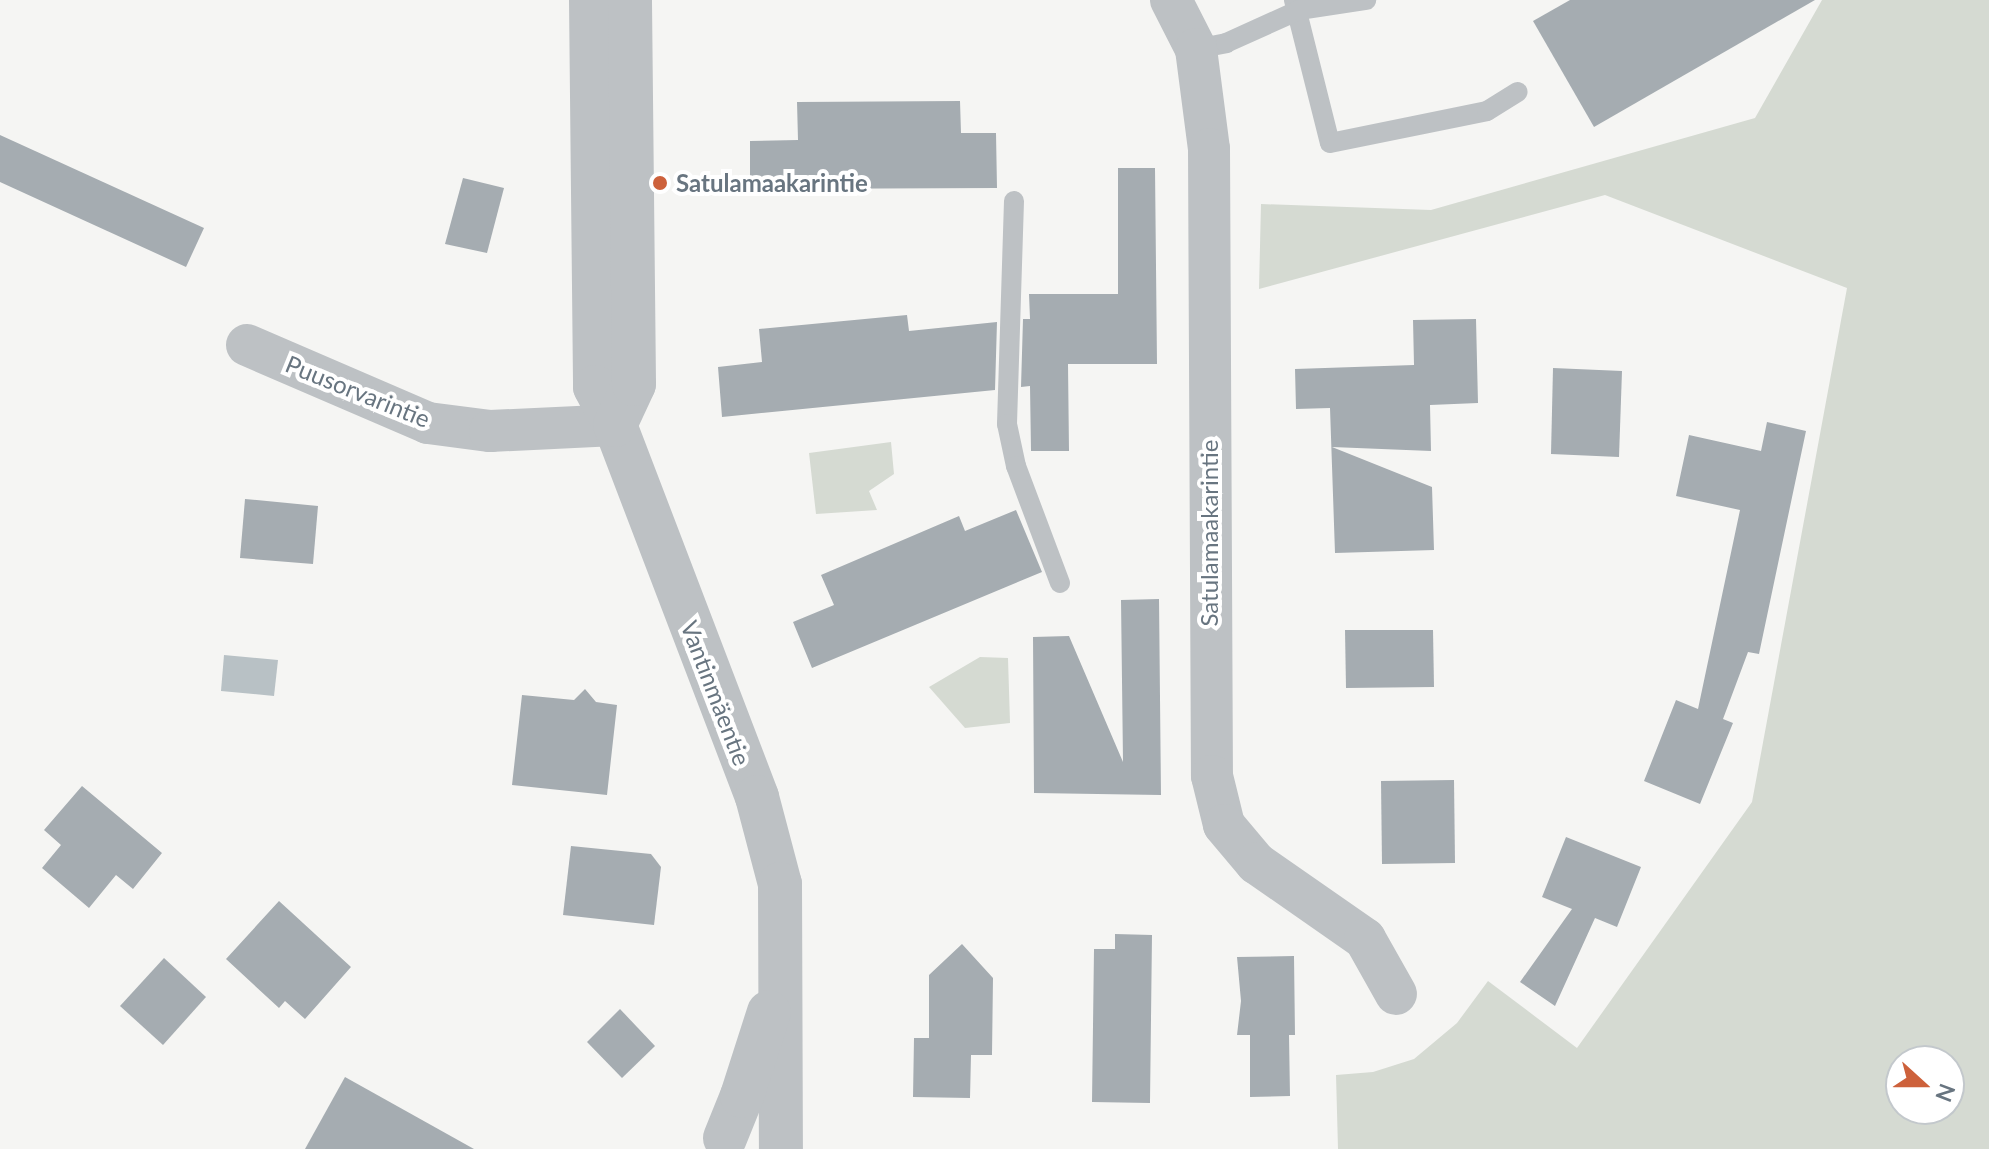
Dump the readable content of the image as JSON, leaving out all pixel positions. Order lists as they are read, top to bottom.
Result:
{
  "streets": {
    "street": ["Puusorvarintie", "Satulamaakarintie", "Vantinmäentie"]
  },
  "crossings": [
    ["Puusorvarintie", "Vantinmäentie"]
  ],
  "places": ["Satulamaakarintie"],
  "north": "right"
}
